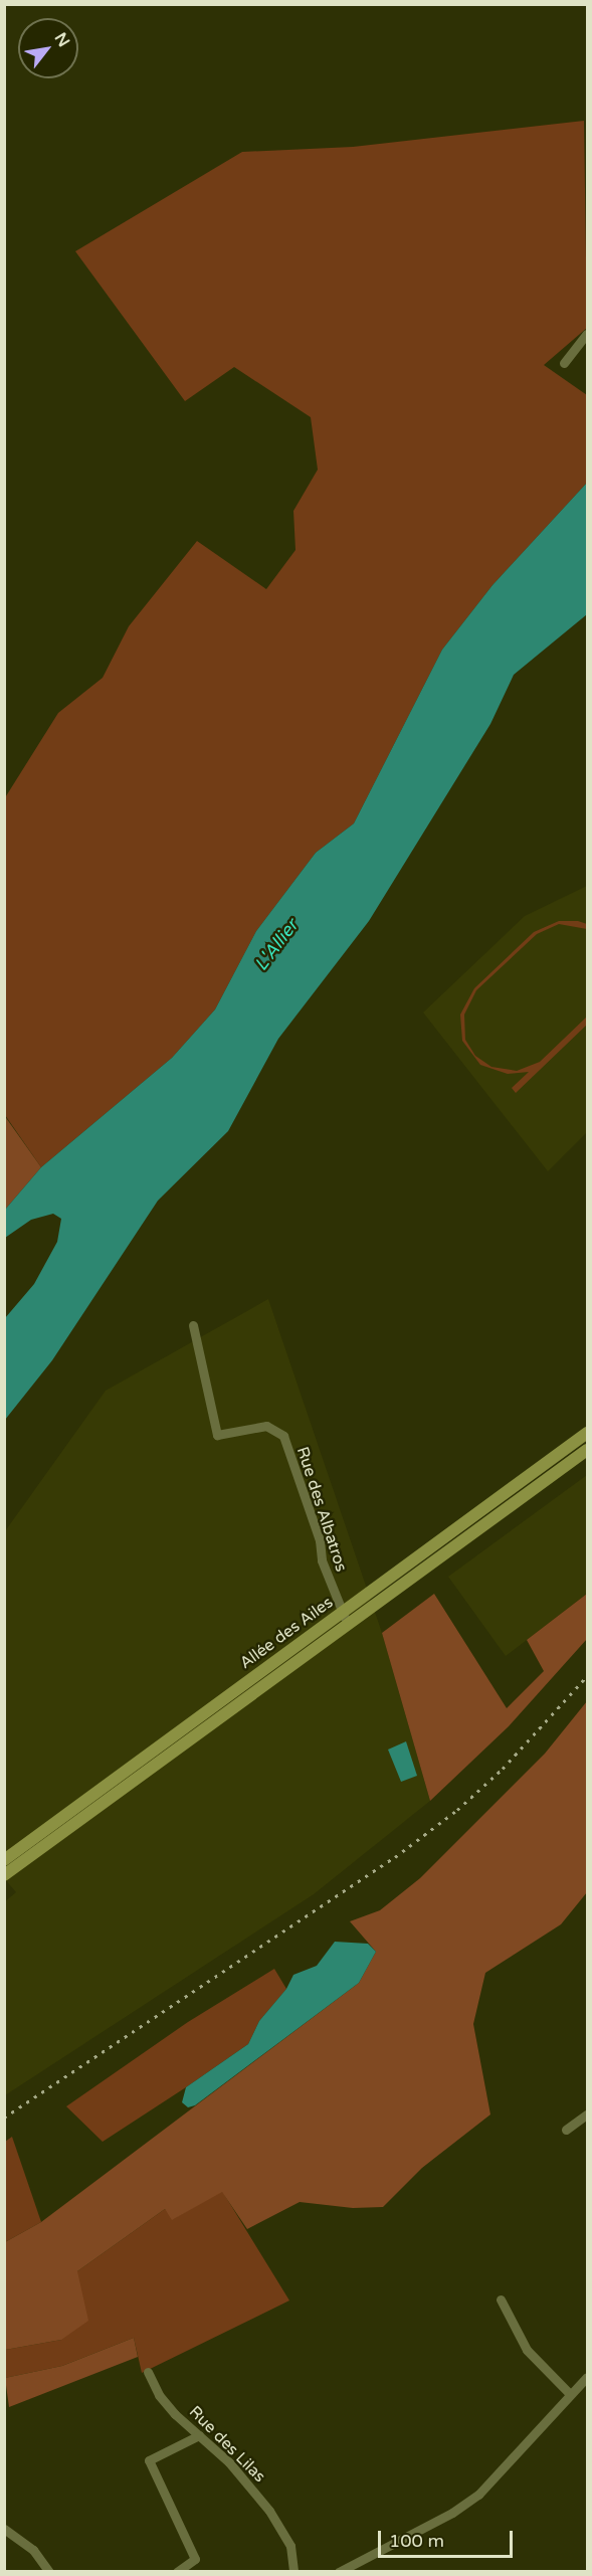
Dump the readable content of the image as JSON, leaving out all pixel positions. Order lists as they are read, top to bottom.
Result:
{
  "streets": {
    "main road": ["Allée des Ailes"],
    "street": ["Rue des Albatros", "Rue des Lilas"]
  },
  "crossings": [
    ["Rue des Albatros", "Allée des Ailes"]
  ],
  "water": ["L'Allier"],
  "scale_bar": "100 m",
  "north": "top right"
}
